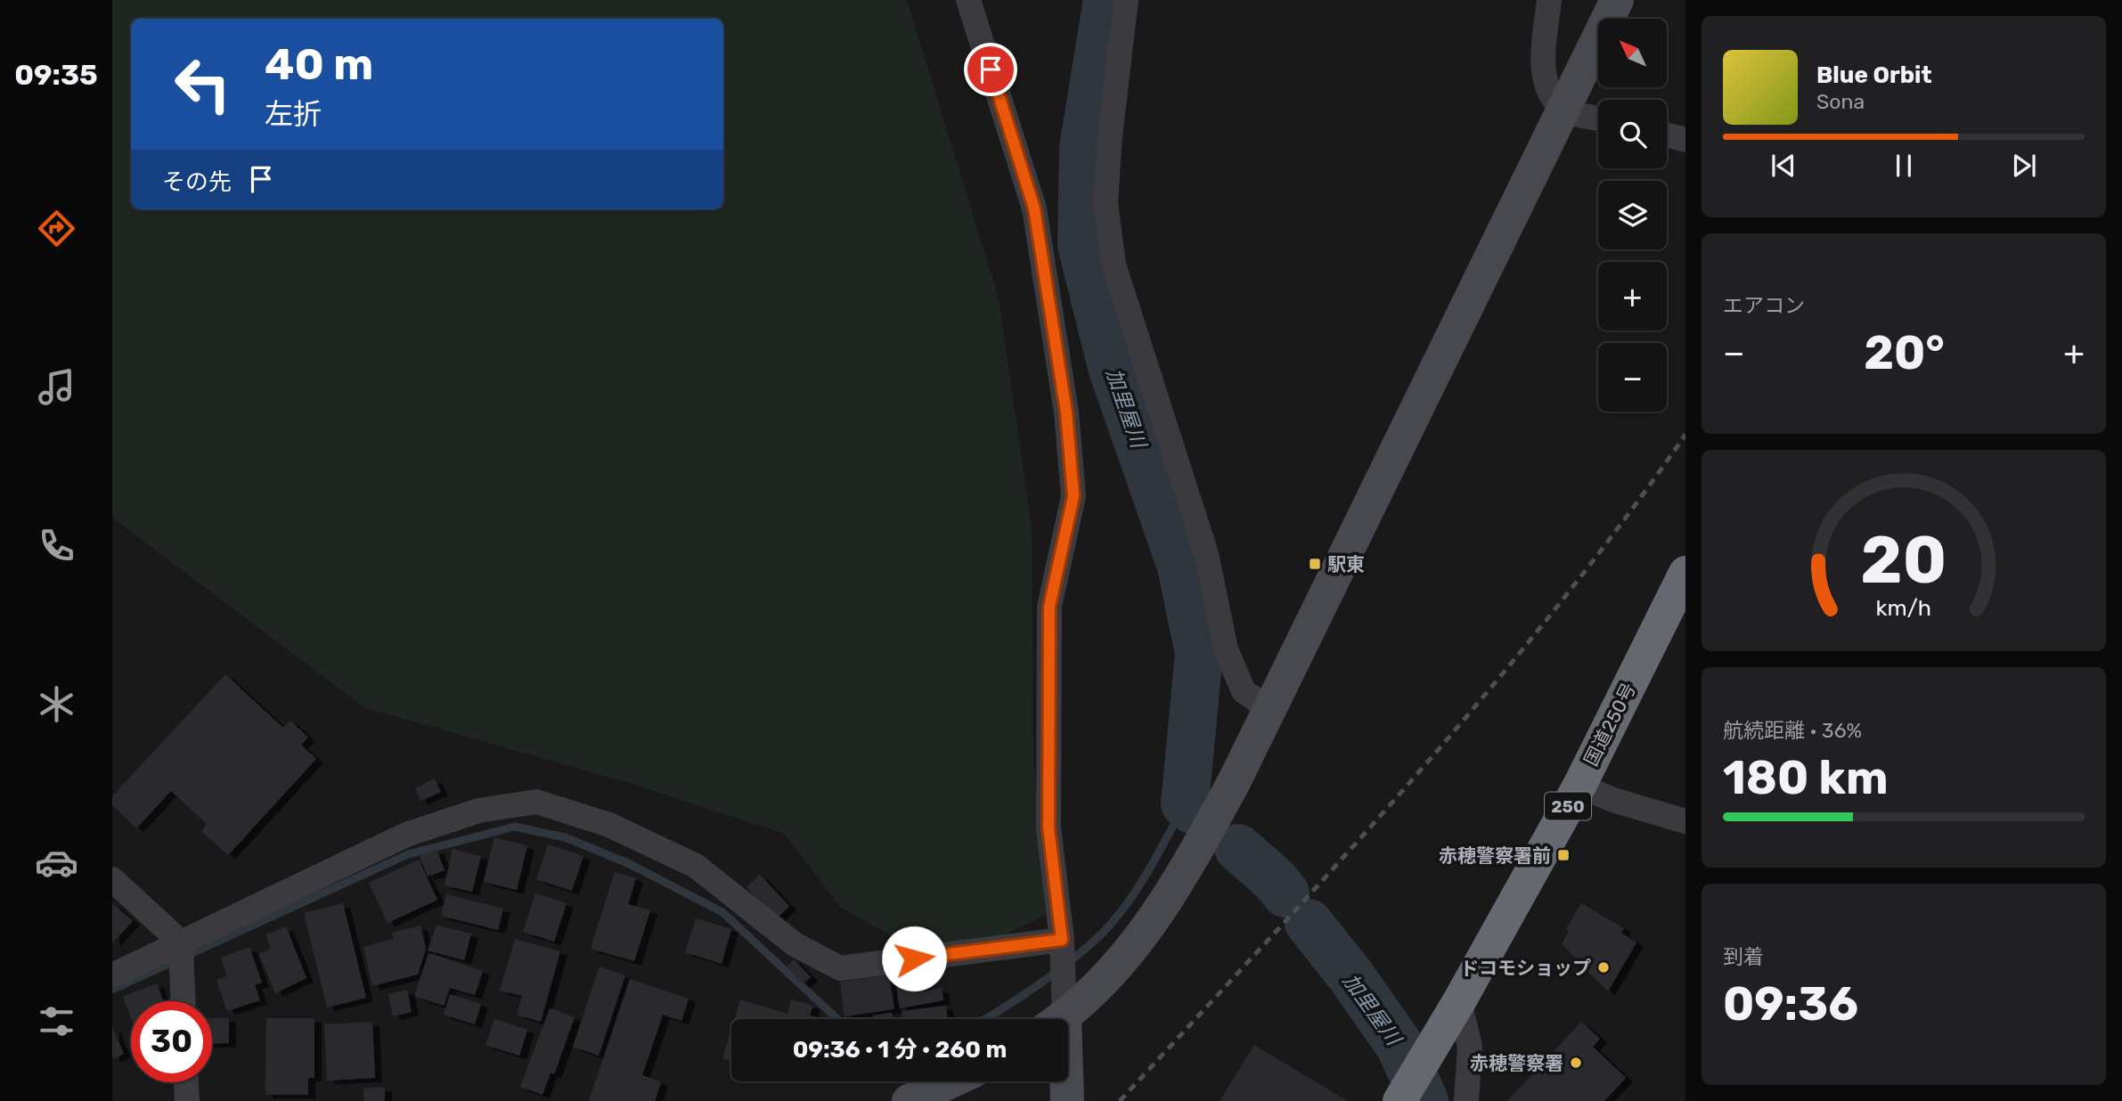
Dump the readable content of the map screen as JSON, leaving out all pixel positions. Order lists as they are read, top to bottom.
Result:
{
  "streets": {
    "highway": ["国道250号", "250"]
  },
  "water": ["加里屋川"],
  "places": {
    "transit": ["駅東", "赤穂警察署前"],
    "other": ["ドコモショップ", "赤穂警察署"]
  },
  "north": "top left",
  "page": {
    "tabs": "09:35",
    "map_buttons": ["+", "−"],
    "turn": ["40 m", "左折"],
    "song": ["Blue Orbit", "Sona"],
    "then": "その先",
    "tile": [
      "エアコン",
      ["航続距離 · 36%", "180 km"],
      ["到着", "09:36"]
    ],
    "heat": ["−", "20°", "+"],
    "limit": "30",
    "trip": "09:36 · 1 分 · 260 m",
    "gauge": ["20", "km/h"]
  }
}
